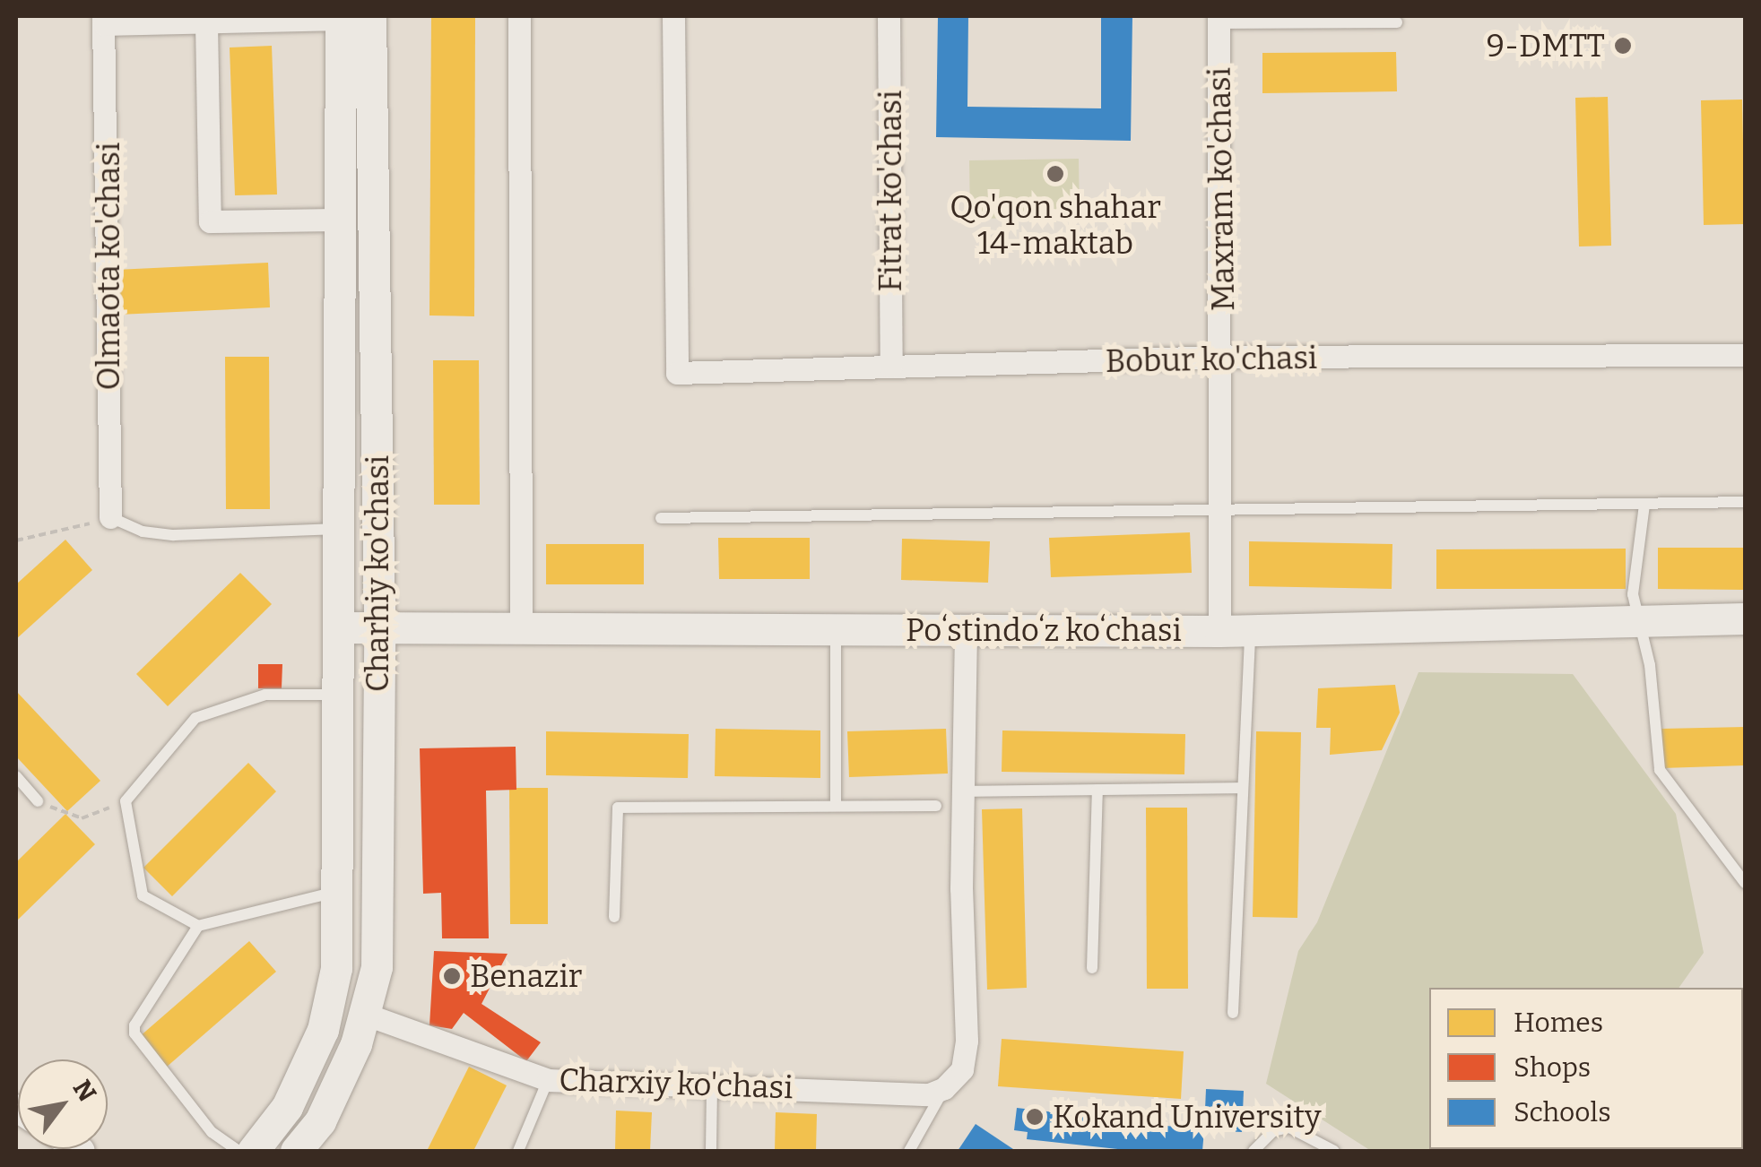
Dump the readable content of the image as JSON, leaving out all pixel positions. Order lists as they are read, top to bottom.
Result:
{
  "streets": {
    "main road": ["Charhiy ko'chasi", "Poʻstindoʻz koʻchasi"],
    "street": [
      "Maxram ko'chasi",
      "Fitrat ko'chasi",
      "Olmaota ko'chasi",
      "Bobur ko'chasi",
      "Charxiy ko'chasi"
    ]
  },
  "crossings": [
    ["Maxram ko'chasi", "Bobur ko'chasi"],
    ["Maxram ko'chasi", "Poʻstindoʻz koʻchasi"],
    ["Fitrat ko'chasi", "Bobur ko'chasi"],
    ["Charhiy ko'chasi", "Poʻstindoʻz koʻchasi"],
    ["Charhiy ko'chasi", "Charxiy ko'chasi"]
  ],
  "places": [
    "9-DMTT",
    "Qo'qon shahar 14-maktab",
    "Benazir",
    "Kokand University"
  ],
  "legend": ["Homes", "Shops", "Schools"],
  "north": "top right"
}
